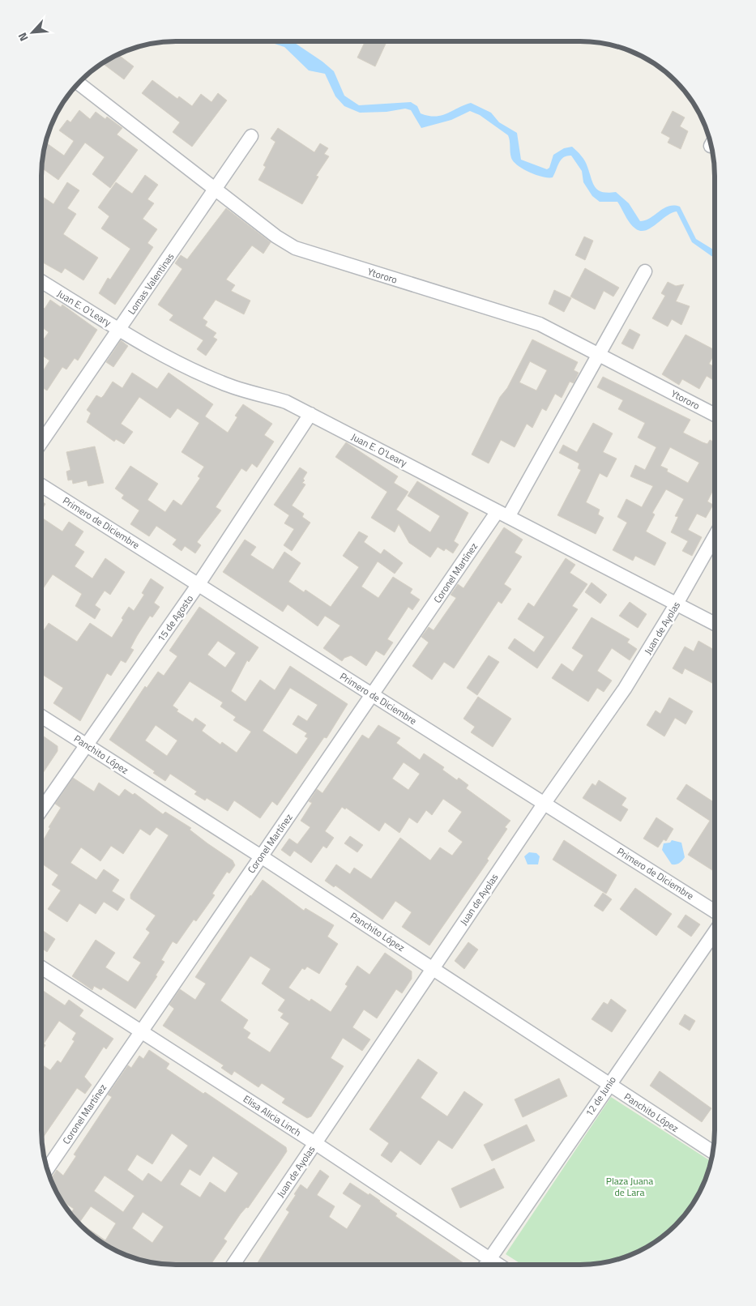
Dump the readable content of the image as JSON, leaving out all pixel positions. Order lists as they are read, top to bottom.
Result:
{
  "streets": {
    "street": [
      "Ytororo",
      "Lomas Valentinas",
      "Juan E. O'Leary",
      "Primero de Diciembre",
      "Coronel Martínez",
      "15 de Agosto",
      "Juan de Ayolas",
      "Panchito López",
      "12 de Junio",
      "Elisa Alicia Linch"
    ]
  },
  "crossings": [
    ["Ytororo", "Lomas Valentinas"],
    ["Ytororo", "Coronel Martínez"],
    ["Lomas Valentinas", "Juan E. O'Leary"],
    ["Juan E. O'Leary", "Coronel Martínez"],
    ["Juan E. O'Leary", "15 de Agosto"],
    ["Juan E. O'Leary", "Juan de Ayolas"],
    ["Primero de Diciembre", "Coronel Martínez"],
    ["Primero de Diciembre", "15 de Agosto"],
    ["Primero de Diciembre", "Juan de Ayolas"],
    ["Coronel Martínez", "Panchito López"],
    ["Coronel Martínez", "Elisa Alicia Linch"],
    ["15 de Agosto", "Panchito López"],
    ["Juan de Ayolas", "Panchito López"],
    ["Juan de Ayolas", "Elisa Alicia Linch"],
    ["Panchito López", "12 de Junio"],
    ["12 de Junio", "Elisa Alicia Linch"]
  ],
  "parks": ["Plaza Juana de Lara"],
  "north": "bottom left"
}
